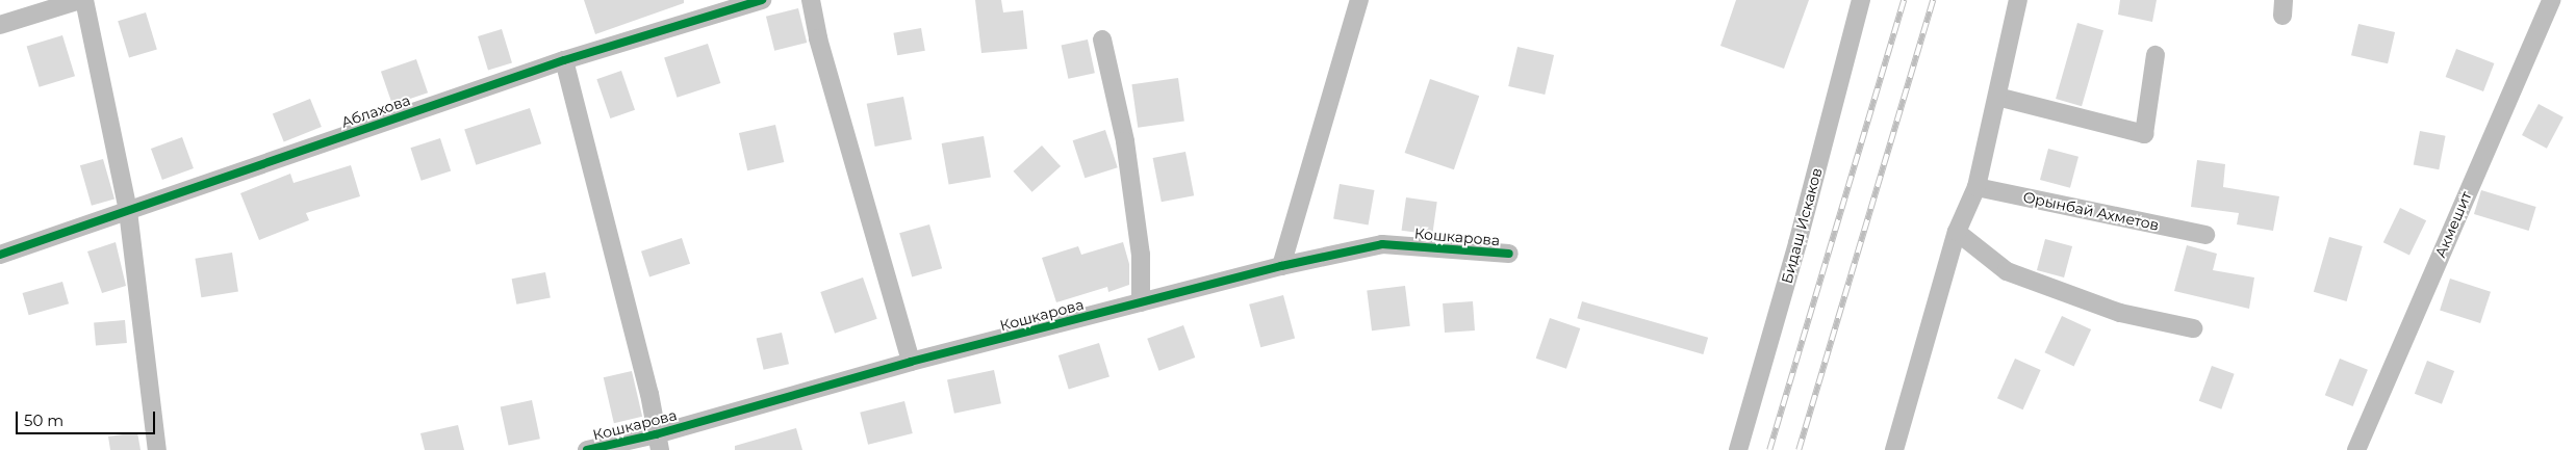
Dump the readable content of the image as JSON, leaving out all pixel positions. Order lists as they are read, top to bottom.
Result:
{
  "streets": {
    "street": [
      "Аблахова",
      "Орынбай Ахметов",
      "Акмешит",
      "Бидаш Искаков",
      "Кошкарова"
    ]
  },
  "scale_bar": "50 m"
}
